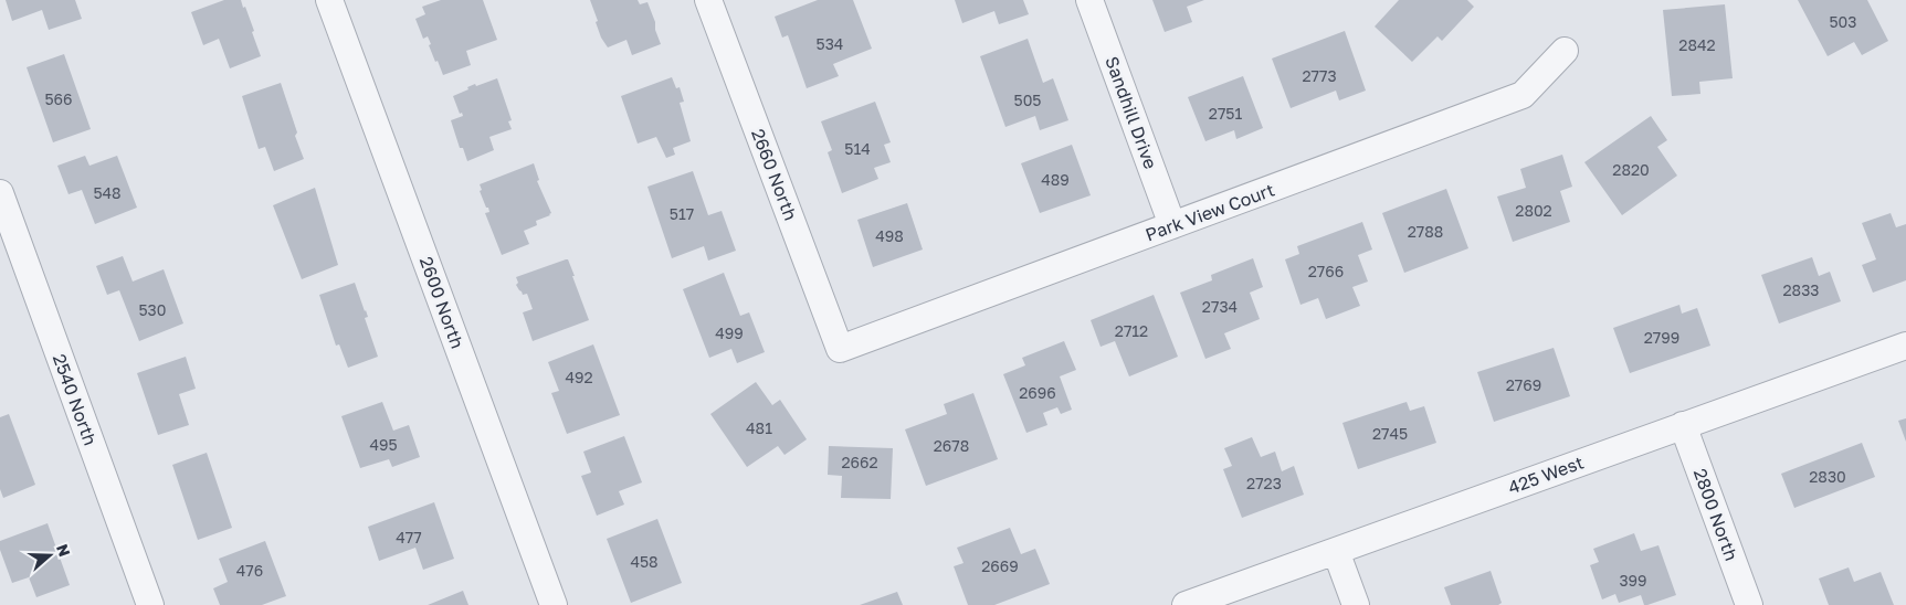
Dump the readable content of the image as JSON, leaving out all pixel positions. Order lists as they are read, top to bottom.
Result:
{
  "streets": {
    "street": [
      "Sandhill Drive",
      "2660 North",
      "Park View Court",
      "2600 North",
      "2540 North",
      "425 West",
      "2800 North"
    ]
  },
  "crossings": [
    ["Sandhill Drive", "Park View Court"],
    ["2660 North", "Park View Court"],
    ["425 West", "2800 North"]
  ],
  "house_numbers": [
    "503",
    "534",
    "2842",
    "2773",
    "566",
    "505",
    "2751",
    "514",
    "2820",
    "489",
    "548",
    "2802",
    "517",
    "2788",
    "498",
    "2766",
    "2833",
    "2734",
    "530",
    "2712",
    "499",
    "2799",
    "492",
    "2769",
    "2696",
    "481",
    "2745",
    "495",
    "2678",
    "2662",
    "2830",
    "2723",
    "477",
    "458",
    "2669",
    "476",
    "399"
  ],
  "north": "right"
}
